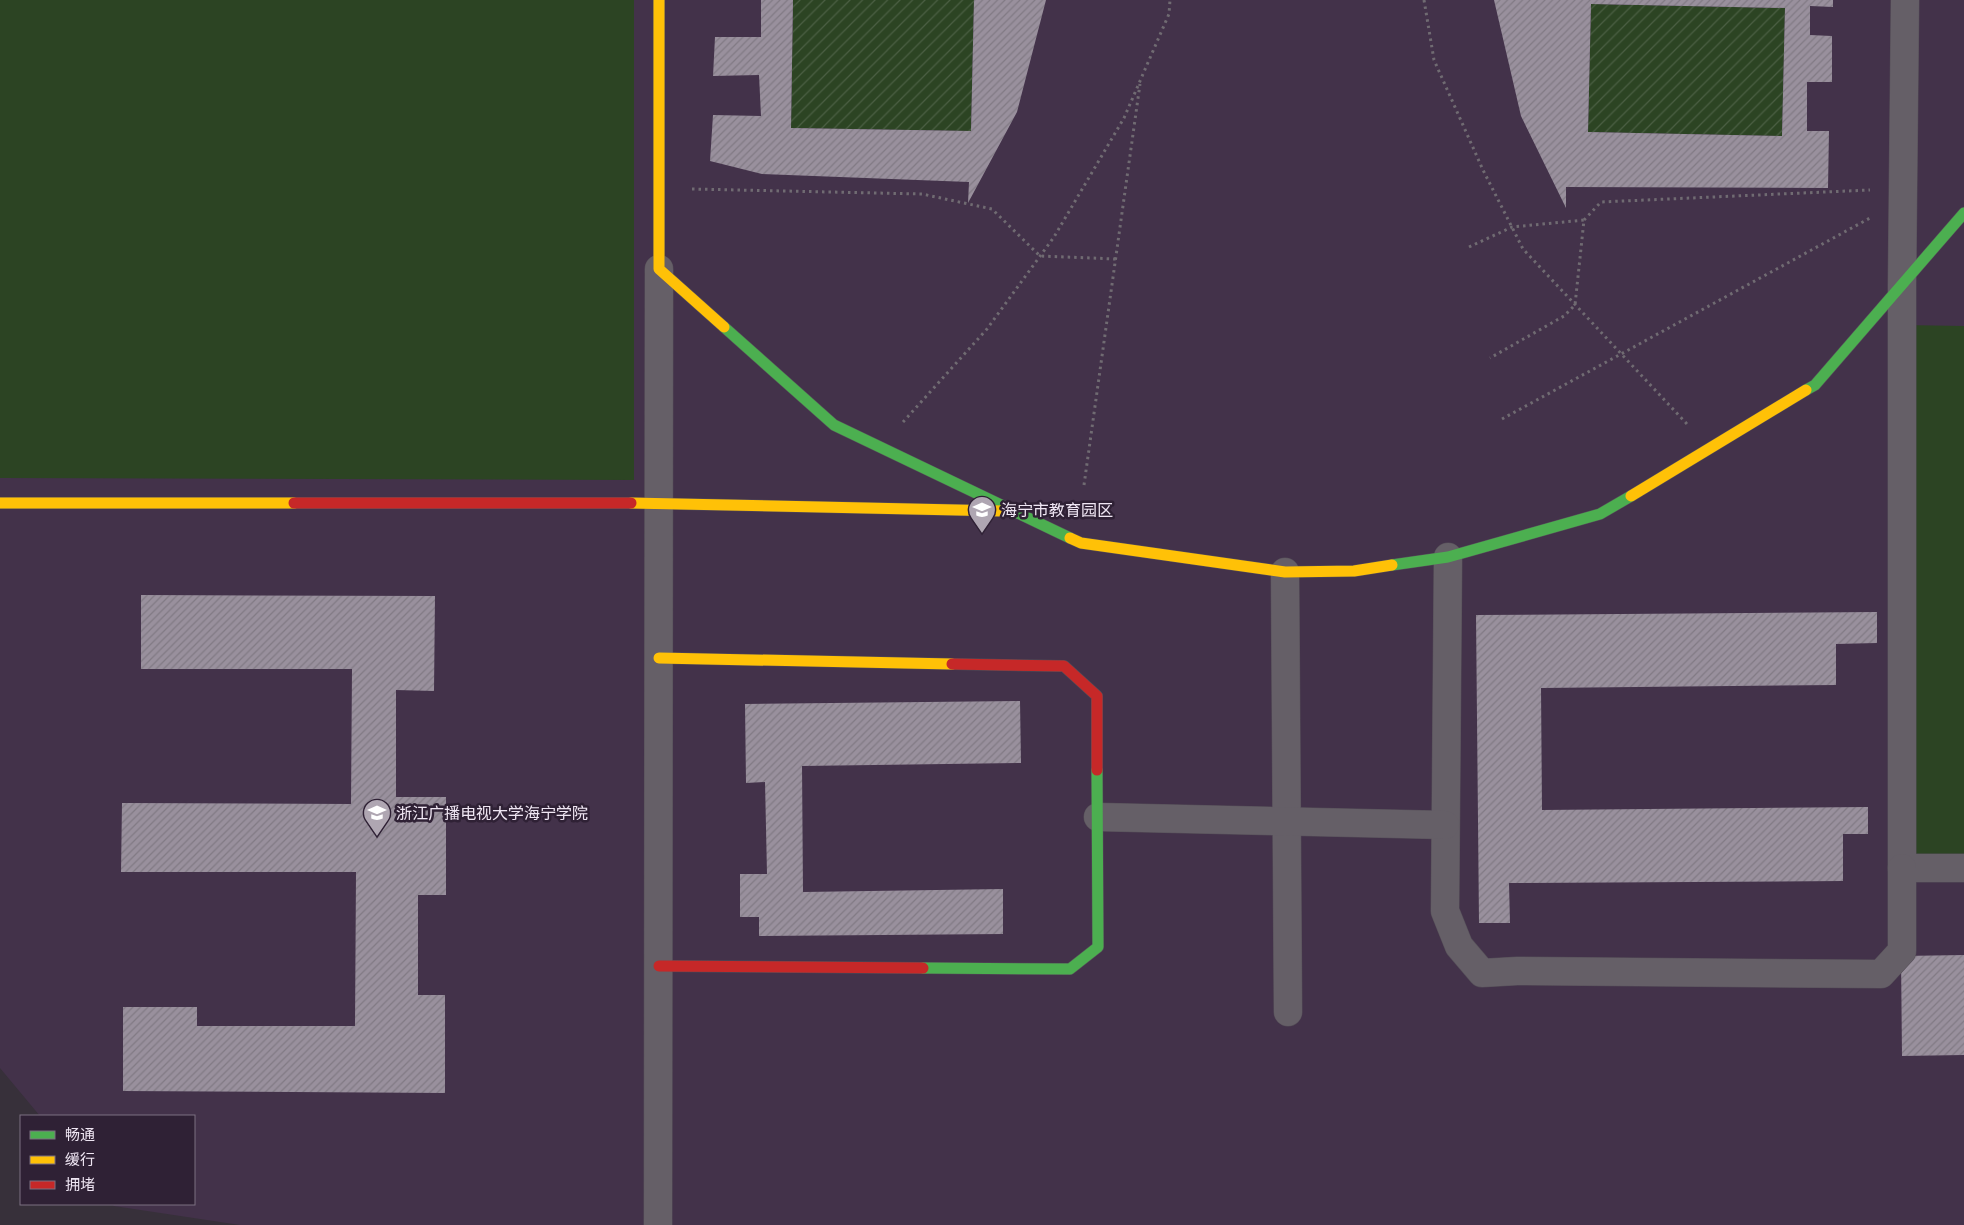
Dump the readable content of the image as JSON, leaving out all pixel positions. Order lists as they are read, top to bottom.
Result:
{
  "places": {
    "school or university": ["海宁市教育园区", "浙江广播电视大学海宁学院"]
  },
  "legend": ["畅通", "缓行", "拥堵"]
}
